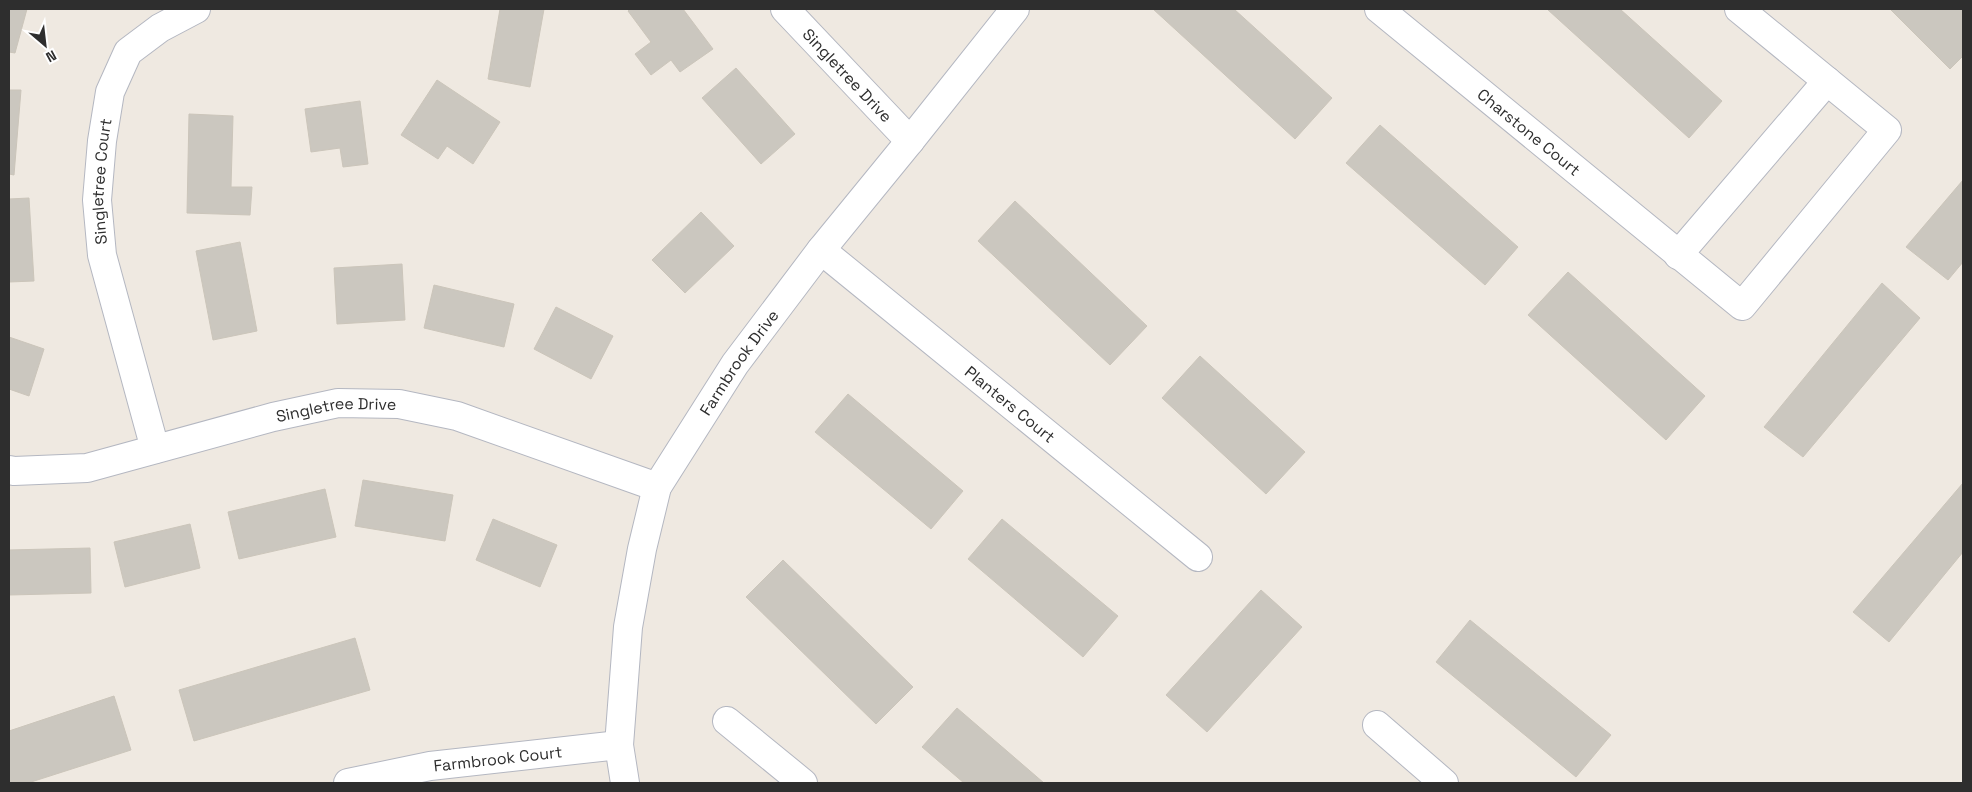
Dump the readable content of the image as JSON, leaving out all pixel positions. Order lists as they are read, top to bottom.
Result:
{
  "streets": {
    "street": [
      "Singletree Drive",
      "Charstone Court",
      "Singletree Court",
      "Farmbrook Drive",
      "Planters Court",
      "Farmbrook Court"
    ]
  },
  "crossings": [
    ["Singletree Drive", "Singletree Court"],
    ["Singletree Drive", "Farmbrook Drive"],
    ["Farmbrook Drive", "Planters Court"],
    ["Farmbrook Drive", "Farmbrook Court"]
  ],
  "north": "bottom right"
}
